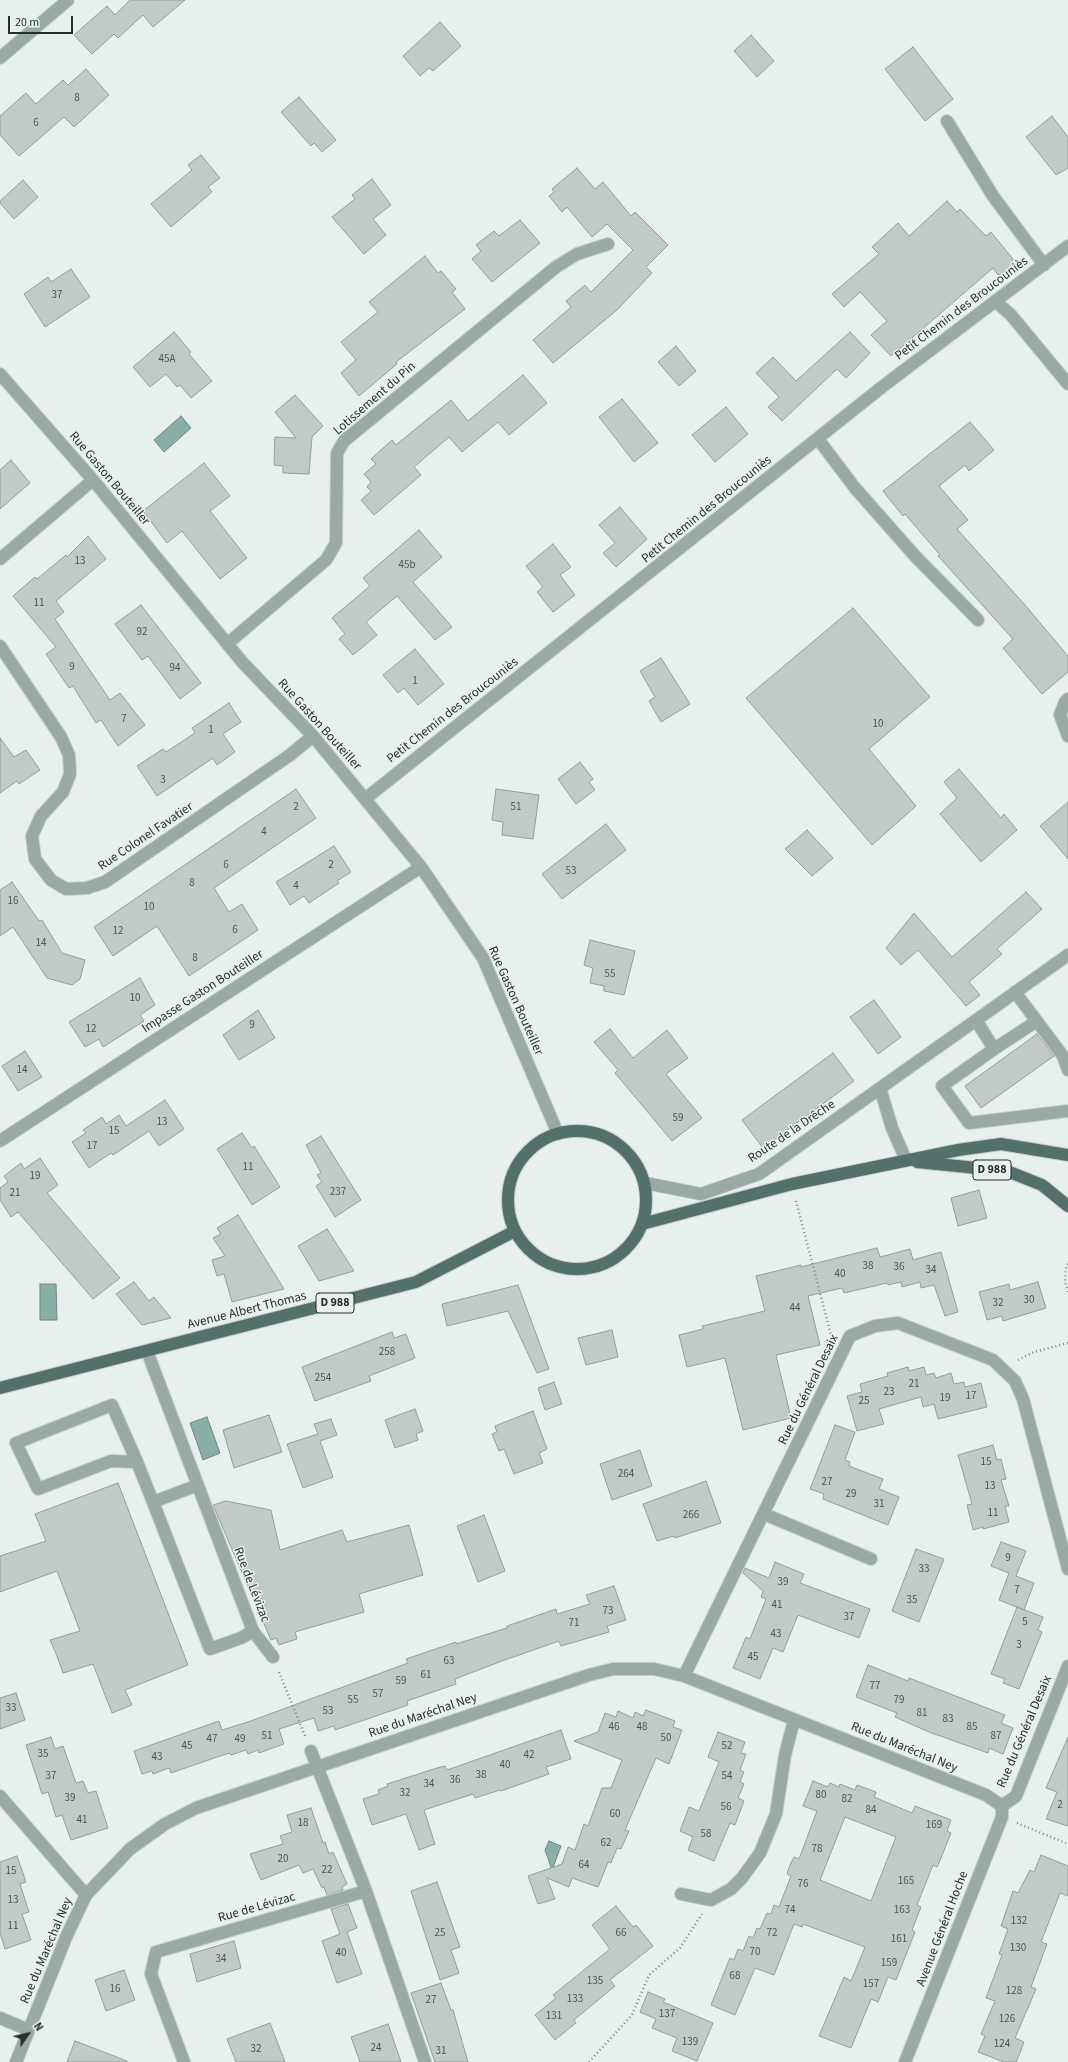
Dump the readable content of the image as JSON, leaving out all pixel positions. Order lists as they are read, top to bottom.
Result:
{
  "streets": {
    "main road": ["D 988", "Avenue Albert Thomas"],
    "street": [
      "Petit Chemin des Broucouniès",
      "Lotissement du Pin",
      "Rue Gaston Bouteiller",
      "Rue Colonel Favatier",
      "Impasse Gaston Bouteiller",
      "Route de la Drêche",
      "Rue du Général Desaix",
      "Rue de Lévizac",
      "Rue du Maréchal Ney",
      "Avenue Général Hoche"
    ]
  },
  "crossings": [
    ["Petit Chemin des Broucouniès", "Rue Gaston Bouteiller"],
    ["Lotissement du Pin", "Rue Gaston Bouteiller"],
    ["Rue Gaston Bouteiller", "Rue Colonel Favatier"],
    ["Rue Gaston Bouteiller", "Impasse Gaston Bouteiller"],
    ["Rue Gaston Bouteiller", "Route de la Drêche"],
    ["Rue Gaston Bouteiller", "Avenue Albert Thomas"],
    ["Route de la Drêche", "Avenue Albert Thomas"],
    ["Avenue Albert Thomas", "Rue de Lévizac"],
    ["Rue du Général Desaix", "Rue du Maréchal Ney"],
    ["Rue du Général Desaix", "Avenue Général Hoche"],
    ["Rue du Maréchal Ney", "Avenue Général Hoche"]
  ],
  "house_numbers": [
    "8",
    "6",
    "37",
    "45A",
    "13",
    "45b",
    "11",
    "92",
    "9",
    "94",
    "1",
    "7",
    "10",
    "1",
    "3",
    "2",
    "51",
    "4",
    "6",
    "2",
    "53",
    "8",
    "4",
    "16",
    "10",
    "6",
    "12",
    "14",
    "8",
    "55",
    "10",
    "9",
    "12",
    "14",
    "59",
    "13",
    "15",
    "17",
    "11",
    "19",
    "237",
    "21",
    "38",
    "36",
    "34",
    "40",
    "30",
    "32",
    "44",
    "258",
    "254",
    "21",
    "23",
    "17",
    "19",
    "25",
    "15",
    "264",
    "27",
    "13",
    "29",
    "31",
    "11",
    "266",
    "9",
    "33",
    "39",
    "7",
    "35",
    "41",
    "73",
    "37",
    "5",
    "71",
    "43",
    "3",
    "45",
    "63",
    "61",
    "59",
    "77",
    "57",
    "55",
    "79",
    "33",
    "53",
    "81",
    "83",
    "46",
    "48",
    "85",
    "51",
    "87",
    "50",
    "47",
    "49",
    "45",
    "52",
    "35",
    "42",
    "43",
    "40",
    "38",
    "37",
    "54",
    "36",
    "34",
    "32",
    "80",
    "39",
    "82",
    "2",
    "56",
    "84",
    "60",
    "41",
    "18",
    "169",
    "58",
    "62",
    "78",
    "20",
    "64",
    "22",
    "15",
    "165",
    "76",
    "13",
    "74",
    "163",
    "132",
    "11",
    "25",
    "66",
    "72",
    "161",
    "130",
    "70",
    "40",
    "34",
    "159",
    "68",
    "135",
    "157",
    "16",
    "128",
    "133",
    "27",
    "137",
    "131",
    "126",
    "139",
    "124",
    "24",
    "32",
    "31"
  ],
  "scale_bar": "20 m",
  "north": "top right"
}
